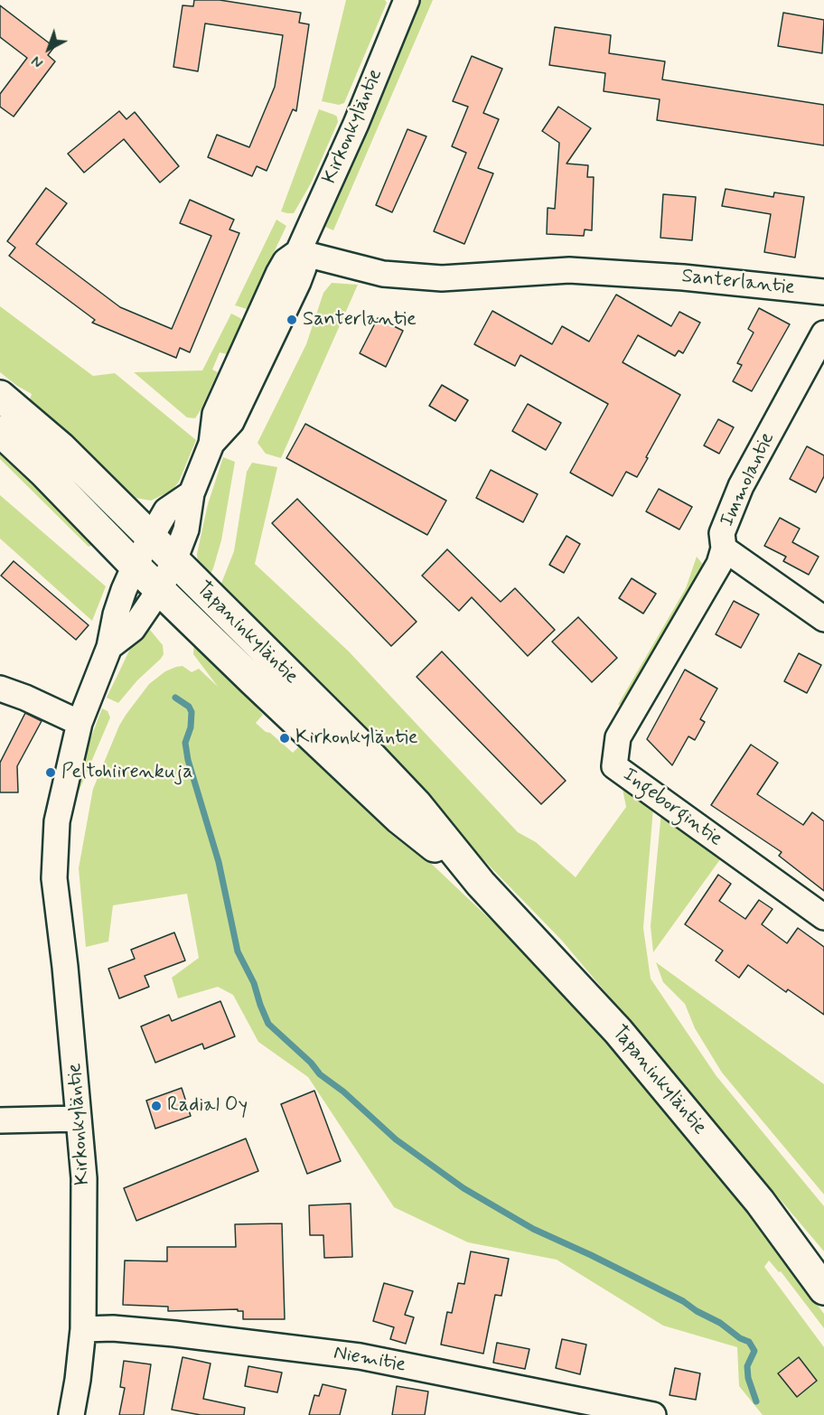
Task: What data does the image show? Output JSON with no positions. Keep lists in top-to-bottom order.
{
  "streets": {
    "main road": ["Tapaninkyläntie"],
    "street": [
      "Kirkonkyläntie",
      "Santerlantie",
      "Immolantie",
      "Ingeborgintie",
      "Niemitie"
    ]
  },
  "crossings": [
    ["Kirkonkyläntie", "Santerlantie"],
    ["Kirkonkyläntie", "Tapaninkyläntie"],
    ["Kirkonkyläntie", "Niemitie"],
    ["Immolantie", "Ingeborgintie"]
  ],
  "places": [
    "Santerlantie",
    "Kirkonkyläntie",
    "Peltohiirenkuja",
    "Radial Oy"
  ],
  "north": "bottom left"
}
